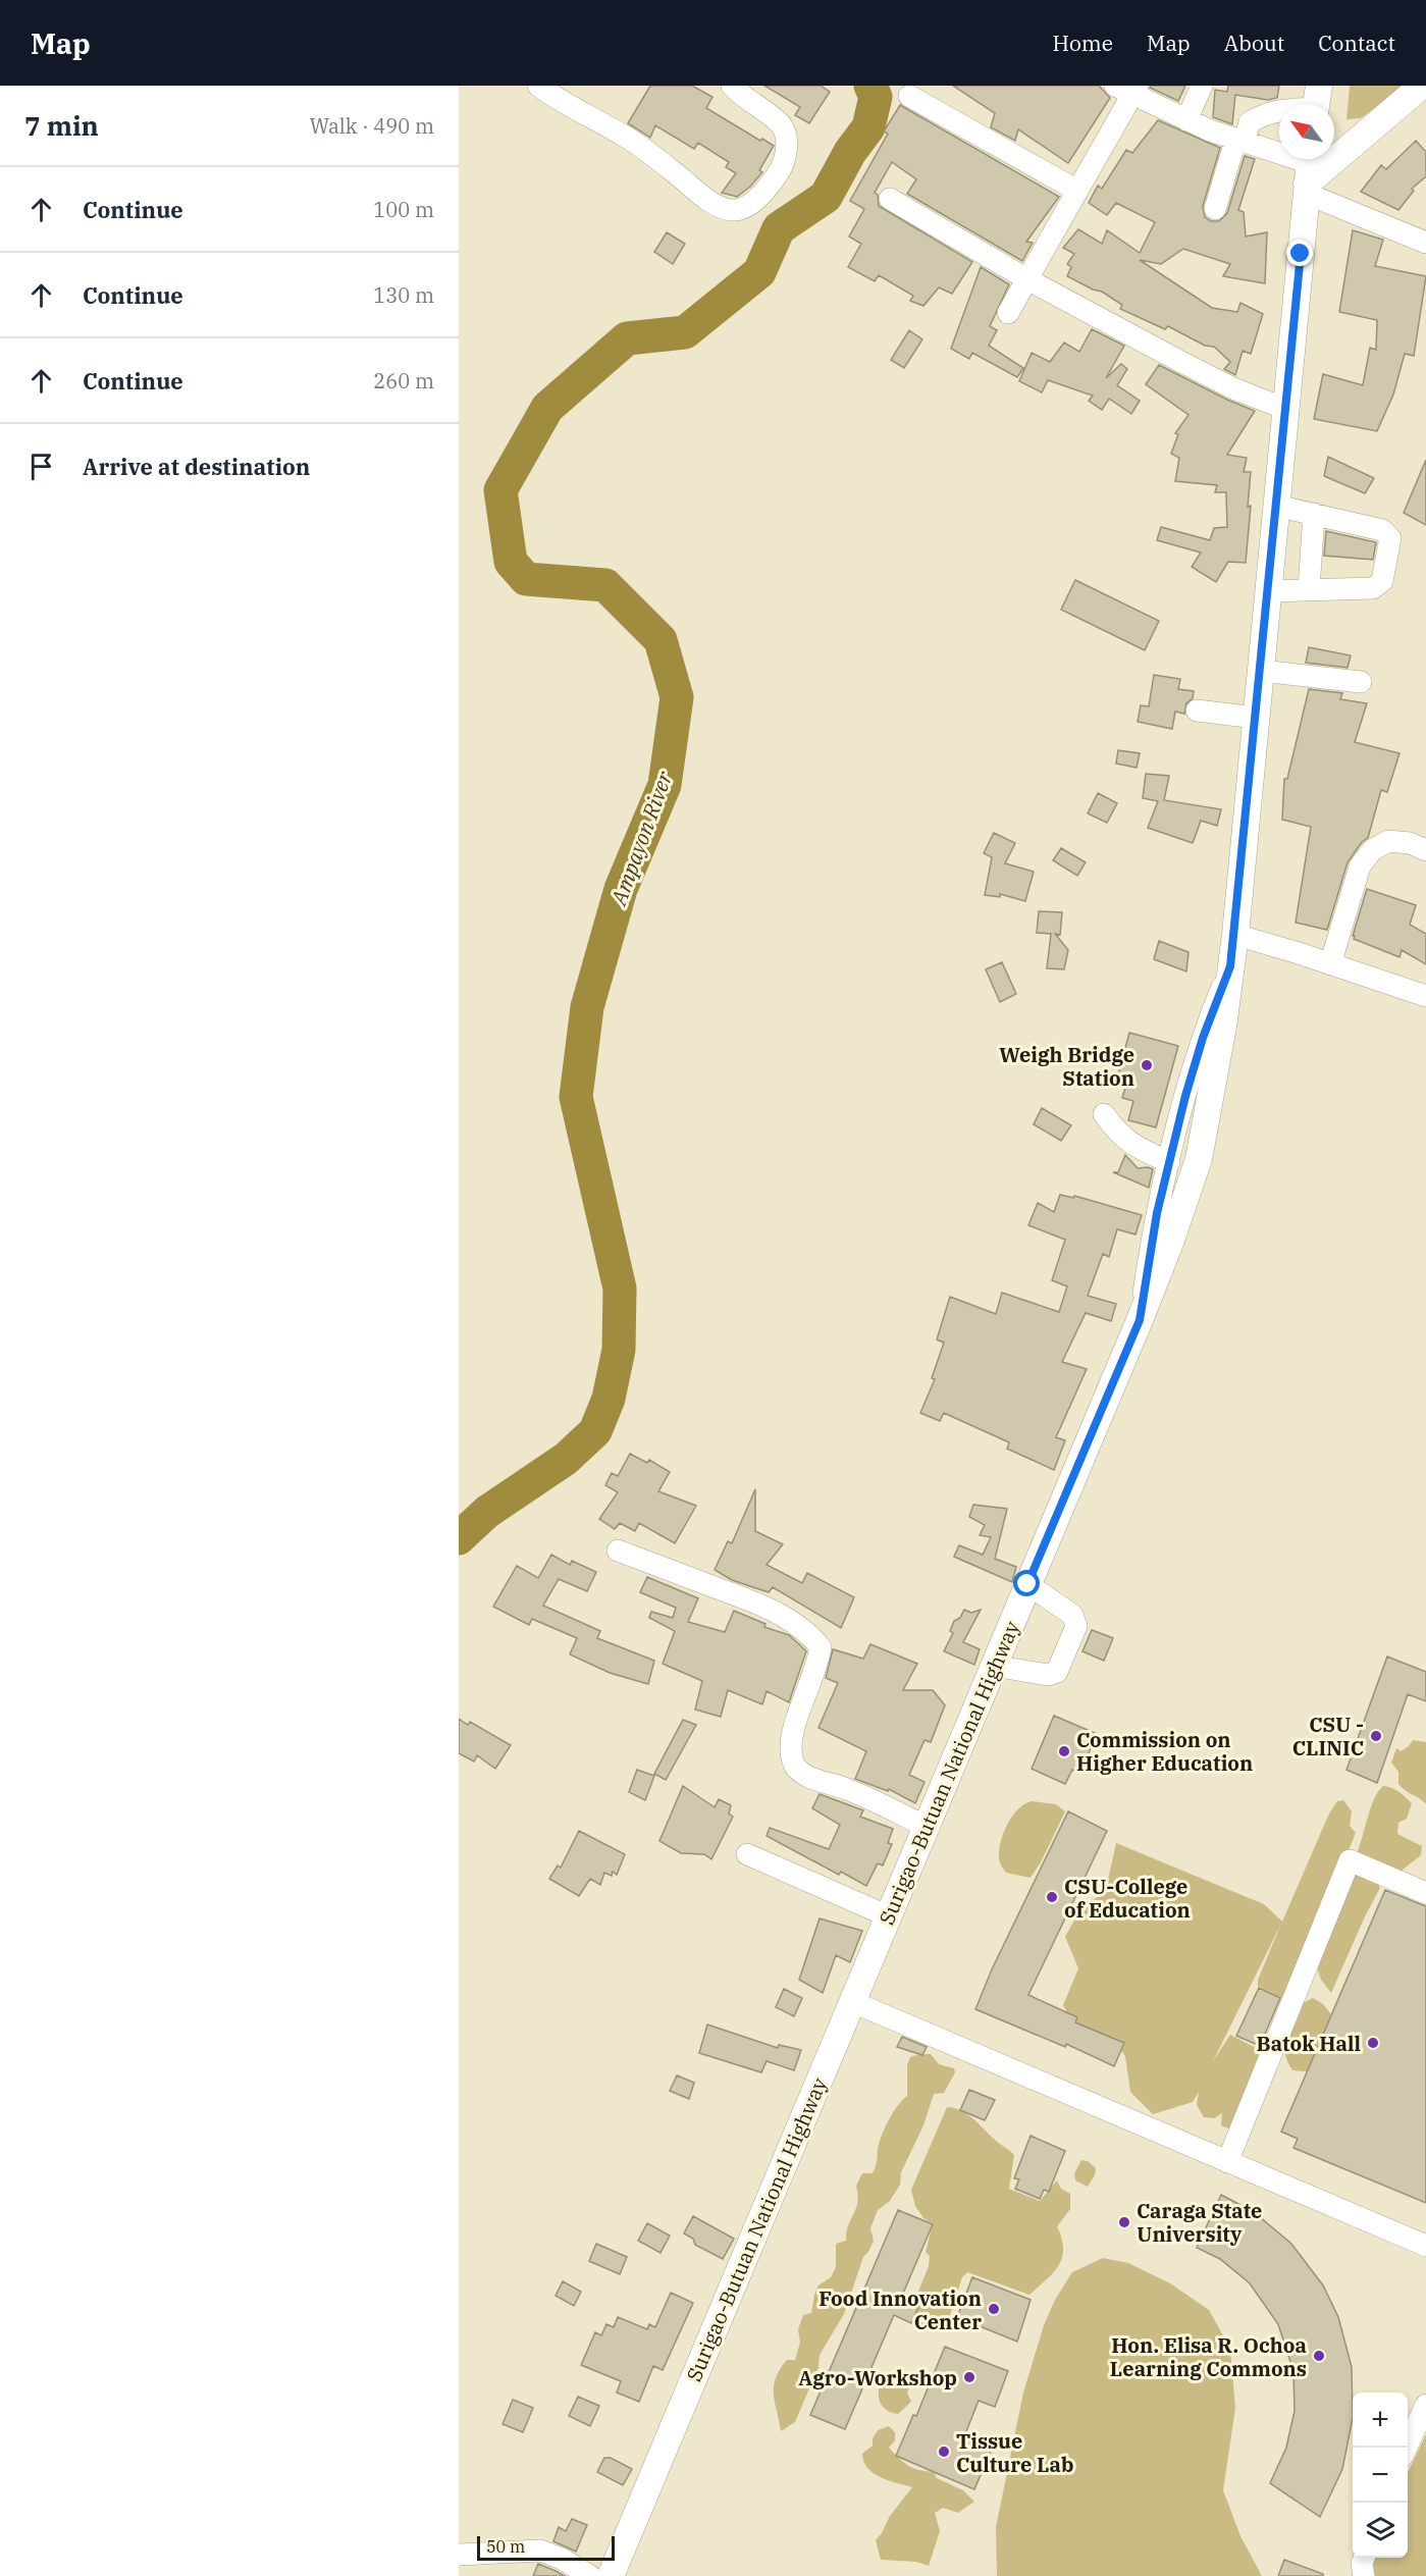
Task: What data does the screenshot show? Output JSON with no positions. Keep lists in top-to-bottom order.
{
  "streets": {
    "main road": ["Surigao-Butuan National Highway"]
  },
  "water": ["Ampayon River"],
  "places": [
    "Weigh Bridge Station",
    "CSU - CLINIC",
    "Commission on Higher Education",
    "CSU-College of Education",
    "Batok Hall",
    "Caraga State University",
    "Food Innovation Center",
    "Hon. Elisa R. Ochoa Learning Commons",
    "Agro-Workshop",
    "Tissue Culture Lab"
  ],
  "scale_bar": "50 m",
  "north": "top left",
  "page": {
    "header": "Map",
    "nav": [
      "Home",
      "Map",
      "About",
      "Contact"
    ],
    "heading": ["7 min", "Walk · 490 m"],
    "list": [
      ["Continue", "100 m"],
      ["Continue", "130 m"],
      ["Continue", "260 m"],
      "Arrive at destination"
    ],
    "map_buttons": ["+", "−"],
    "scale": "50 m"
  }
}
